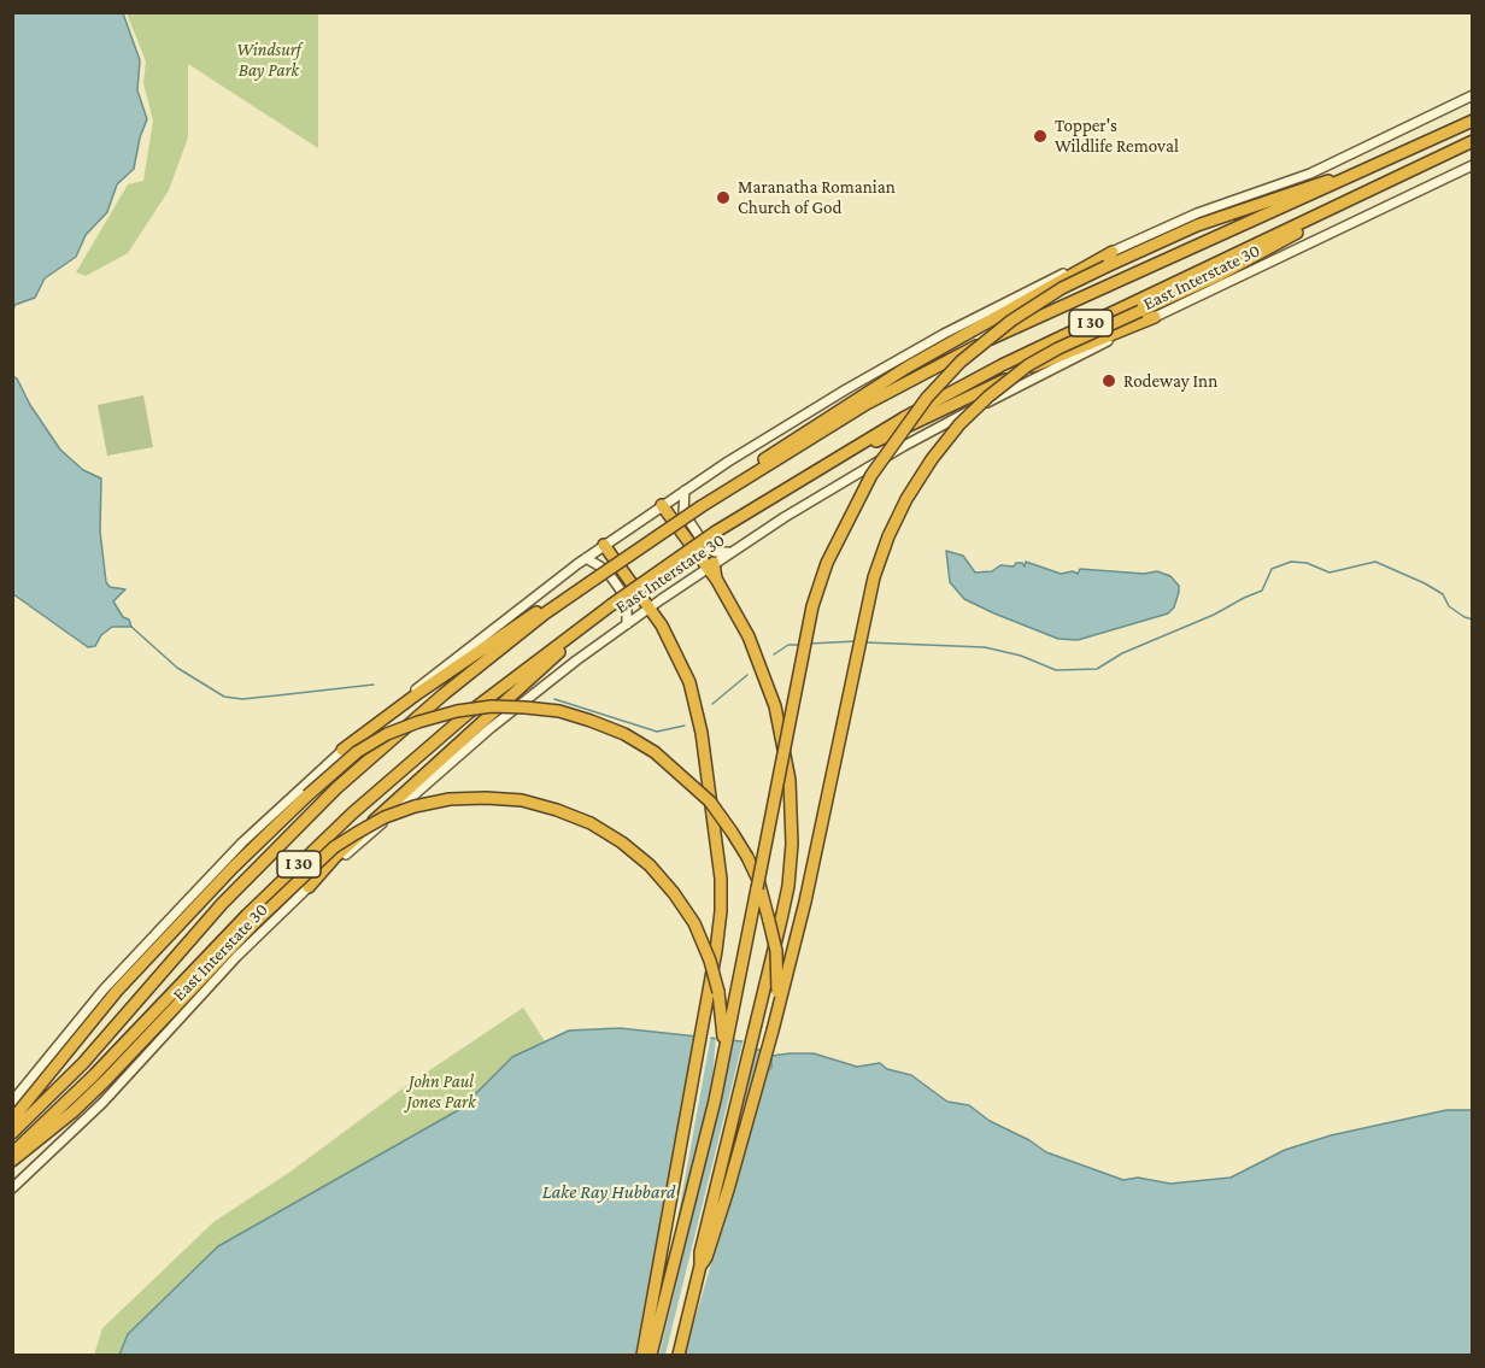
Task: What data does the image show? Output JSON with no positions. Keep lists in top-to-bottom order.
{
  "streets": {
    "highway": ["I 30"],
    "main road": ["East Interstate 30"]
  },
  "water": ["Lake Ray Hubbard"],
  "parks": ["Windsurf Bay Park", "John Paul Jones Park"],
  "places": ["Topper's Wildlife Removal", "Maranatha Romanian Church of God", "Rodeway Inn"]
}
